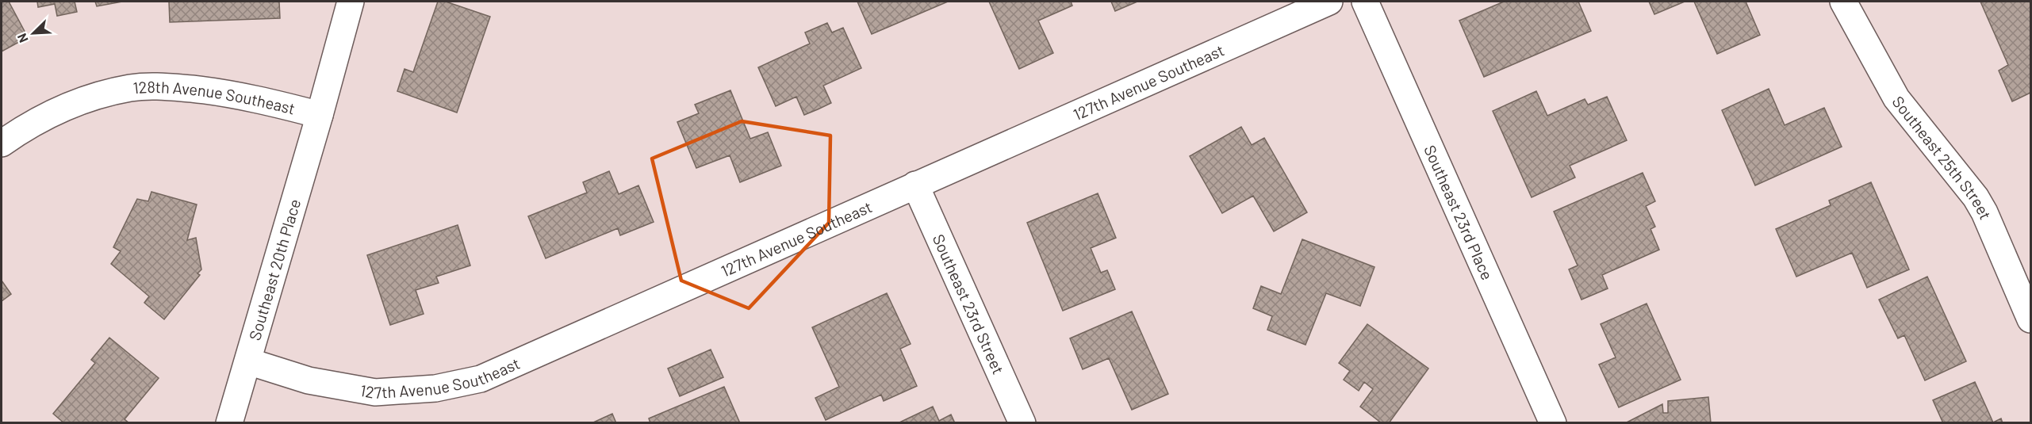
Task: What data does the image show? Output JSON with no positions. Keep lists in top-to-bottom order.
{
  "streets": {
    "street": [
      "127th Avenue Southeast",
      "128th Avenue Southeast",
      "Southeast 25th Street",
      "Southeast 23rd Place",
      "Southeast 20th Place",
      "Southeast 23rd Street"
    ]
  },
  "crossings": [
    ["127th Avenue Southeast", "Southeast 20th Place"],
    ["127th Avenue Southeast", "Southeast 23rd Street"],
    ["128th Avenue Southeast", "Southeast 20th Place"]
  ],
  "north": "bottom left"
}
